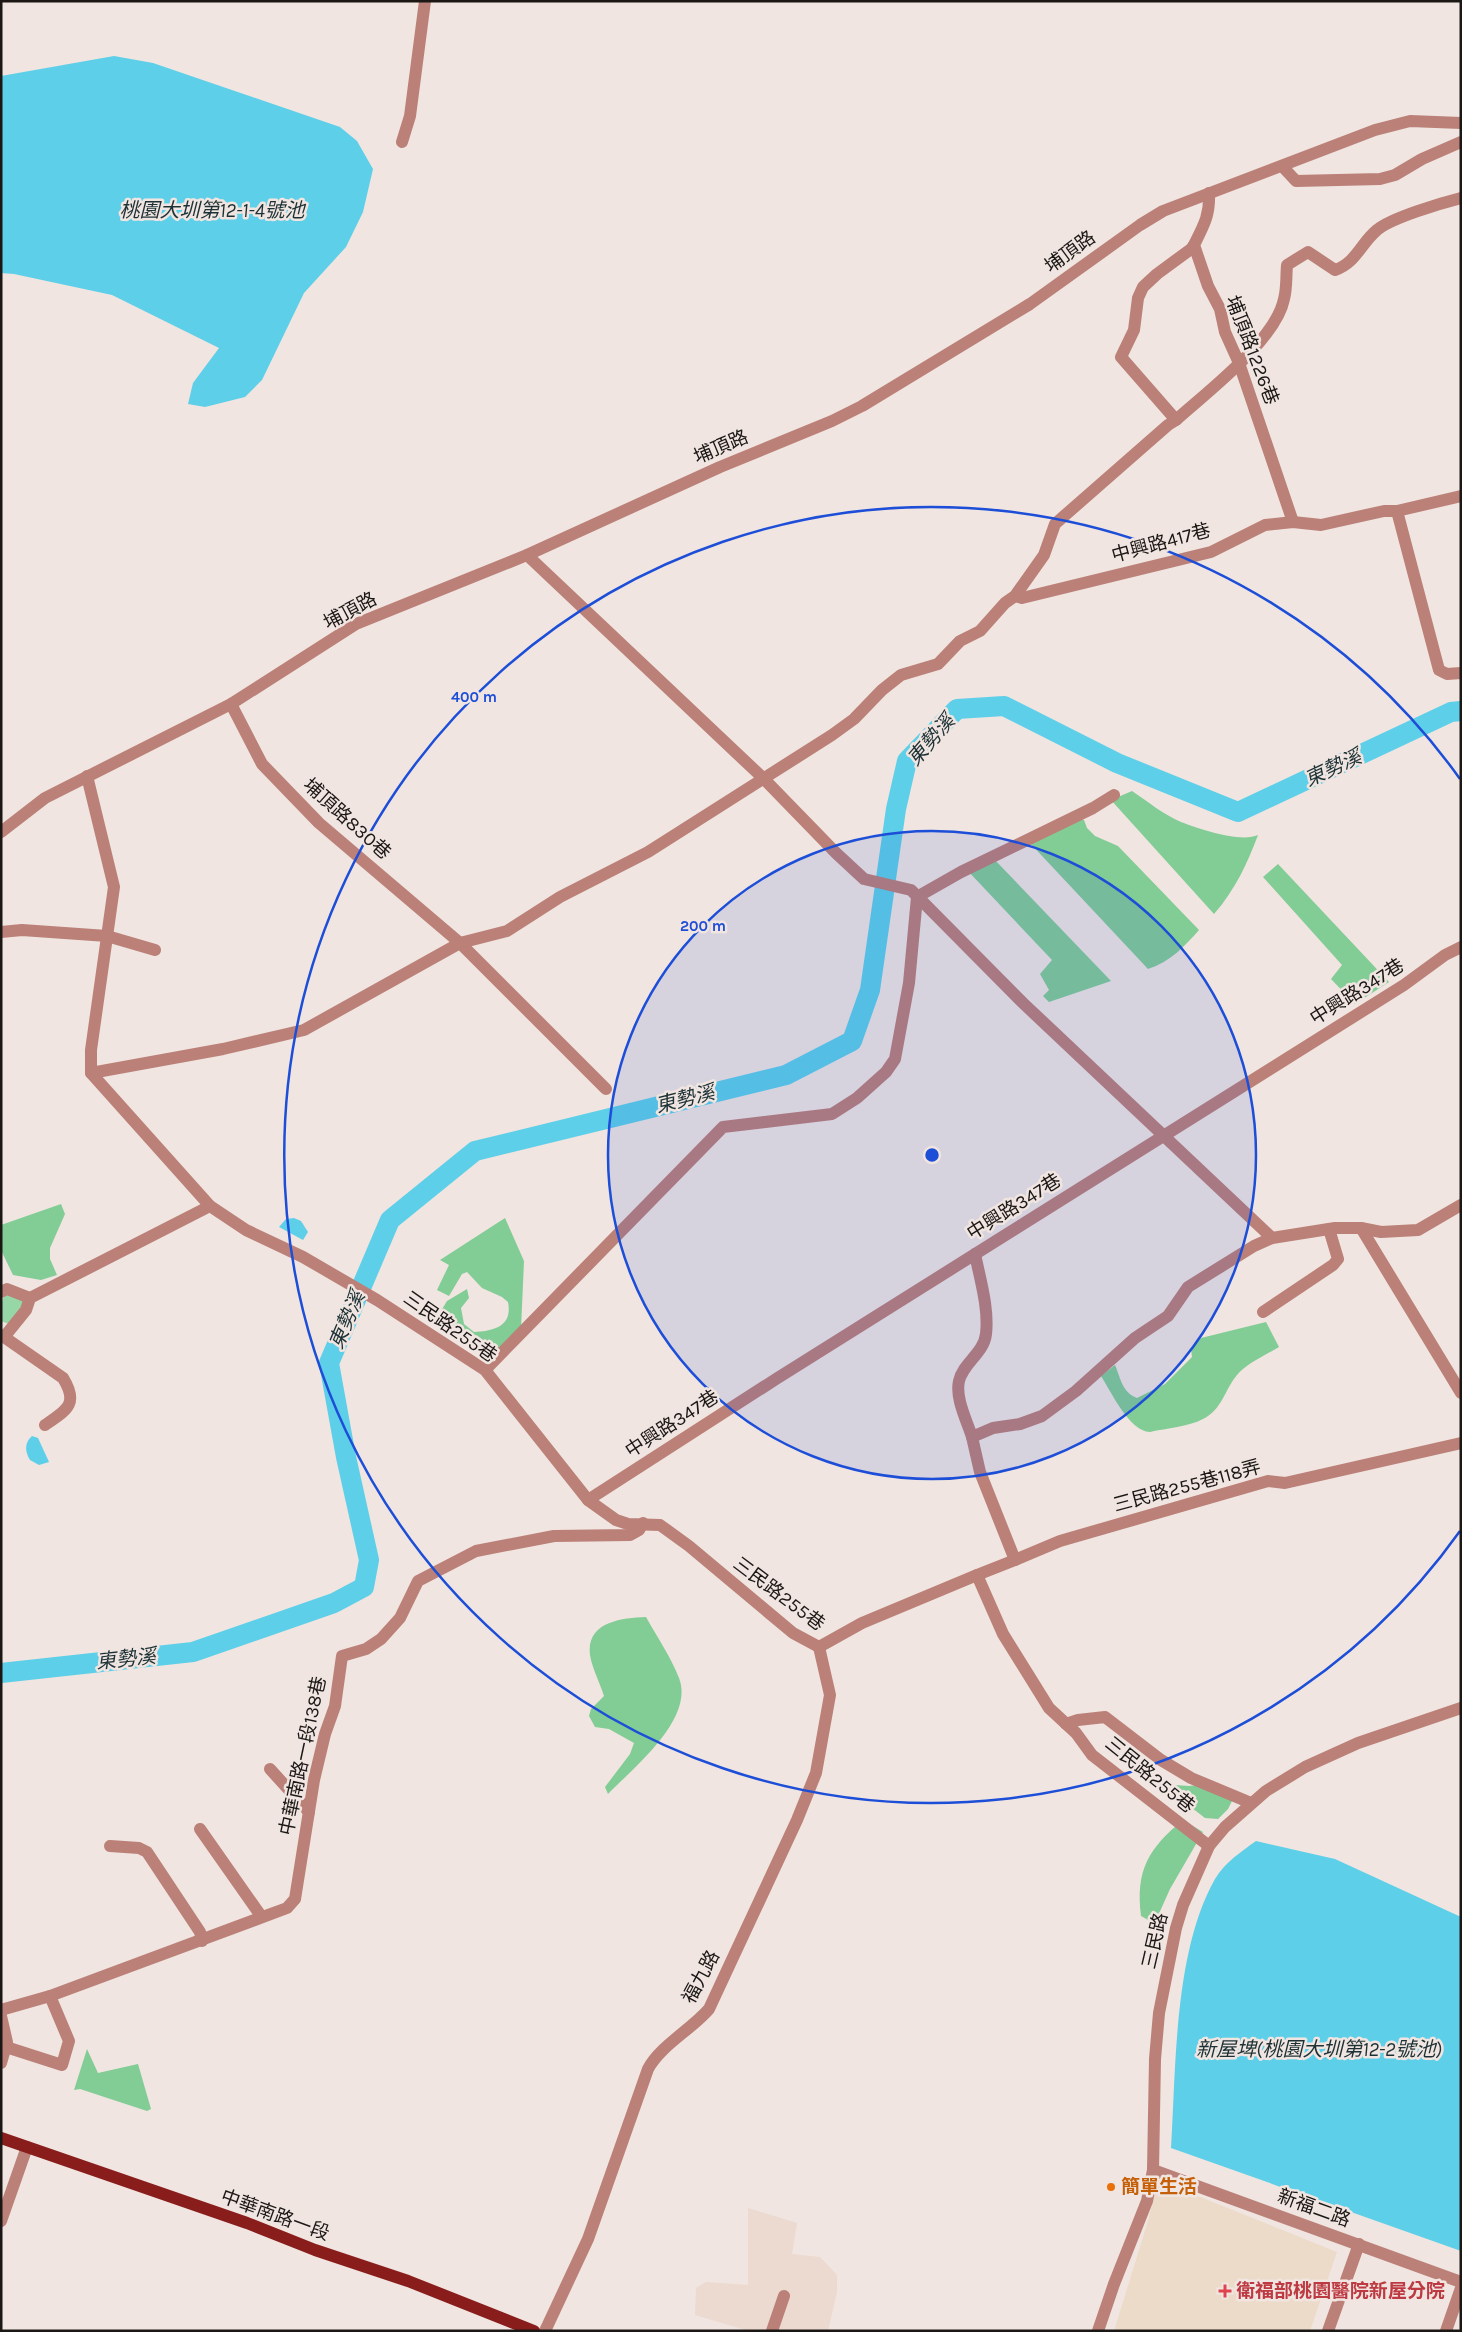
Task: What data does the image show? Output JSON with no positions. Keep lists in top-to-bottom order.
{
  "streets": {
    "main road": ["中華南路一段"],
    "street": [
      "埔頂路",
      "埔頂路1226巷",
      "中興路417巷",
      "埔頂路830巷",
      "中興路347巷",
      "三民路255巷",
      "三民路255巷118弄",
      "中華南路一段138巷",
      "三民路",
      "福九路",
      "新福二路"
    ]
  },
  "crossings": [
    ["埔頂路", "埔頂路830巷"],
    ["埔頂路1226巷", "中興路417巷"],
    ["中興路347巷", "三民路255巷"],
    ["三民路255巷", "三民路255巷118弄"],
    ["三民路255巷", "中華南路一段138巷"],
    ["三民路255巷", "三民路"],
    ["三民路255巷", "福九路"],
    ["三民路", "新福二路"]
  ],
  "water": ["桃園大圳第12-1-4號池", "東勢溪", "新屋埤(桃園大圳第12-2號池)"],
  "places": {
    "other": ["簡單生活"],
    "health": ["衛福部桃園醫院新屋分院"]
  },
  "rings": ["400 m", "200 m"]
}
